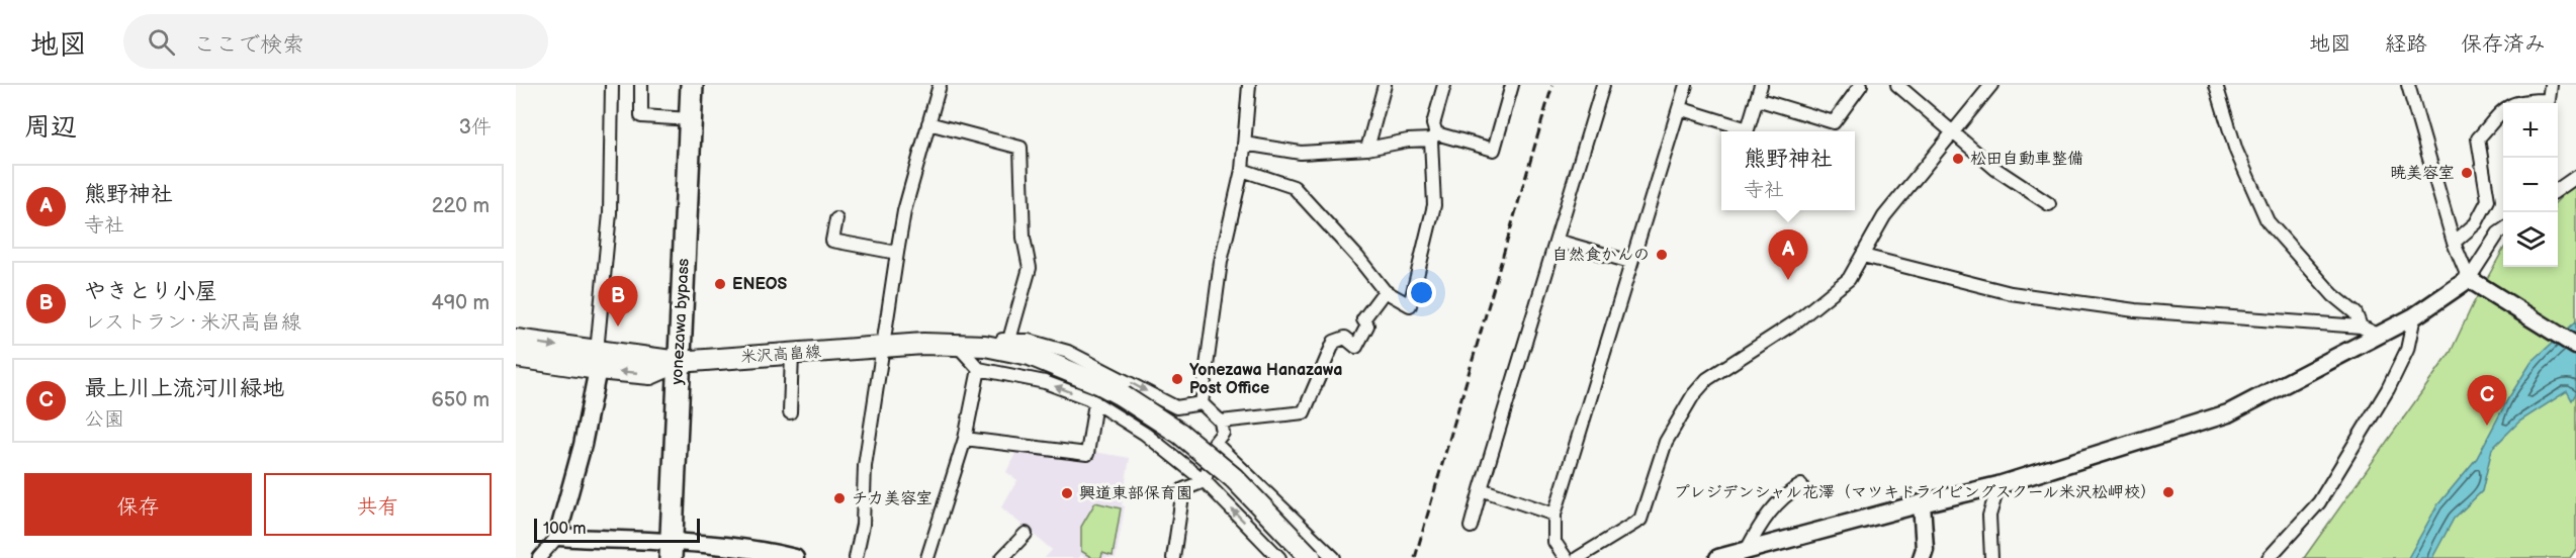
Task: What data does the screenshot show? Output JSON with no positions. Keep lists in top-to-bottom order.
{
  "streets": {
    "highway": ["yonezawa bypass"],
    "main road": ["米沢高畠線"]
  },
  "crossings": [
    ["yonezawa bypass", "米沢高畠線"]
  ],
  "places": [
    "松田自動車整備",
    "暁美容室",
    "自然食かんの",
    "ENEOS",
    "Yonezawa Hanazawa Post Office",
    "プレジデンシャル花澤（マツキドライビングスクール米沢松岬校）",
    "興道東部保育園",
    "チカ美容室"
  ],
  "scale_bar": "100 m",
  "page": {
    "header": "地図",
    "search": "ここで検索",
    "nav": ["地図", "経路", "保存済み"],
    "heading": ["周辺", "3件"],
    "map_buttons": ["+", "−"],
    "popup": ["熊野神社", "寺社"],
    "list": [
      {
        "mark": "A",
        "name": "熊野神社",
        "note": "寺社",
        "value": "220 m"
      },
      {
        "mark": "B",
        "name": "やきとり小屋",
        "note": "レストラン · 米沢高畠線",
        "value": "490 m"
      },
      {
        "mark": "C",
        "name": "最上川上流河川緑地",
        "note": "公園",
        "value": "650 m"
      }
    ],
    "pins": ["A", "B", "C"],
    "buttons": ["保存", "共有"],
    "scale": "100 m"
  }
}
